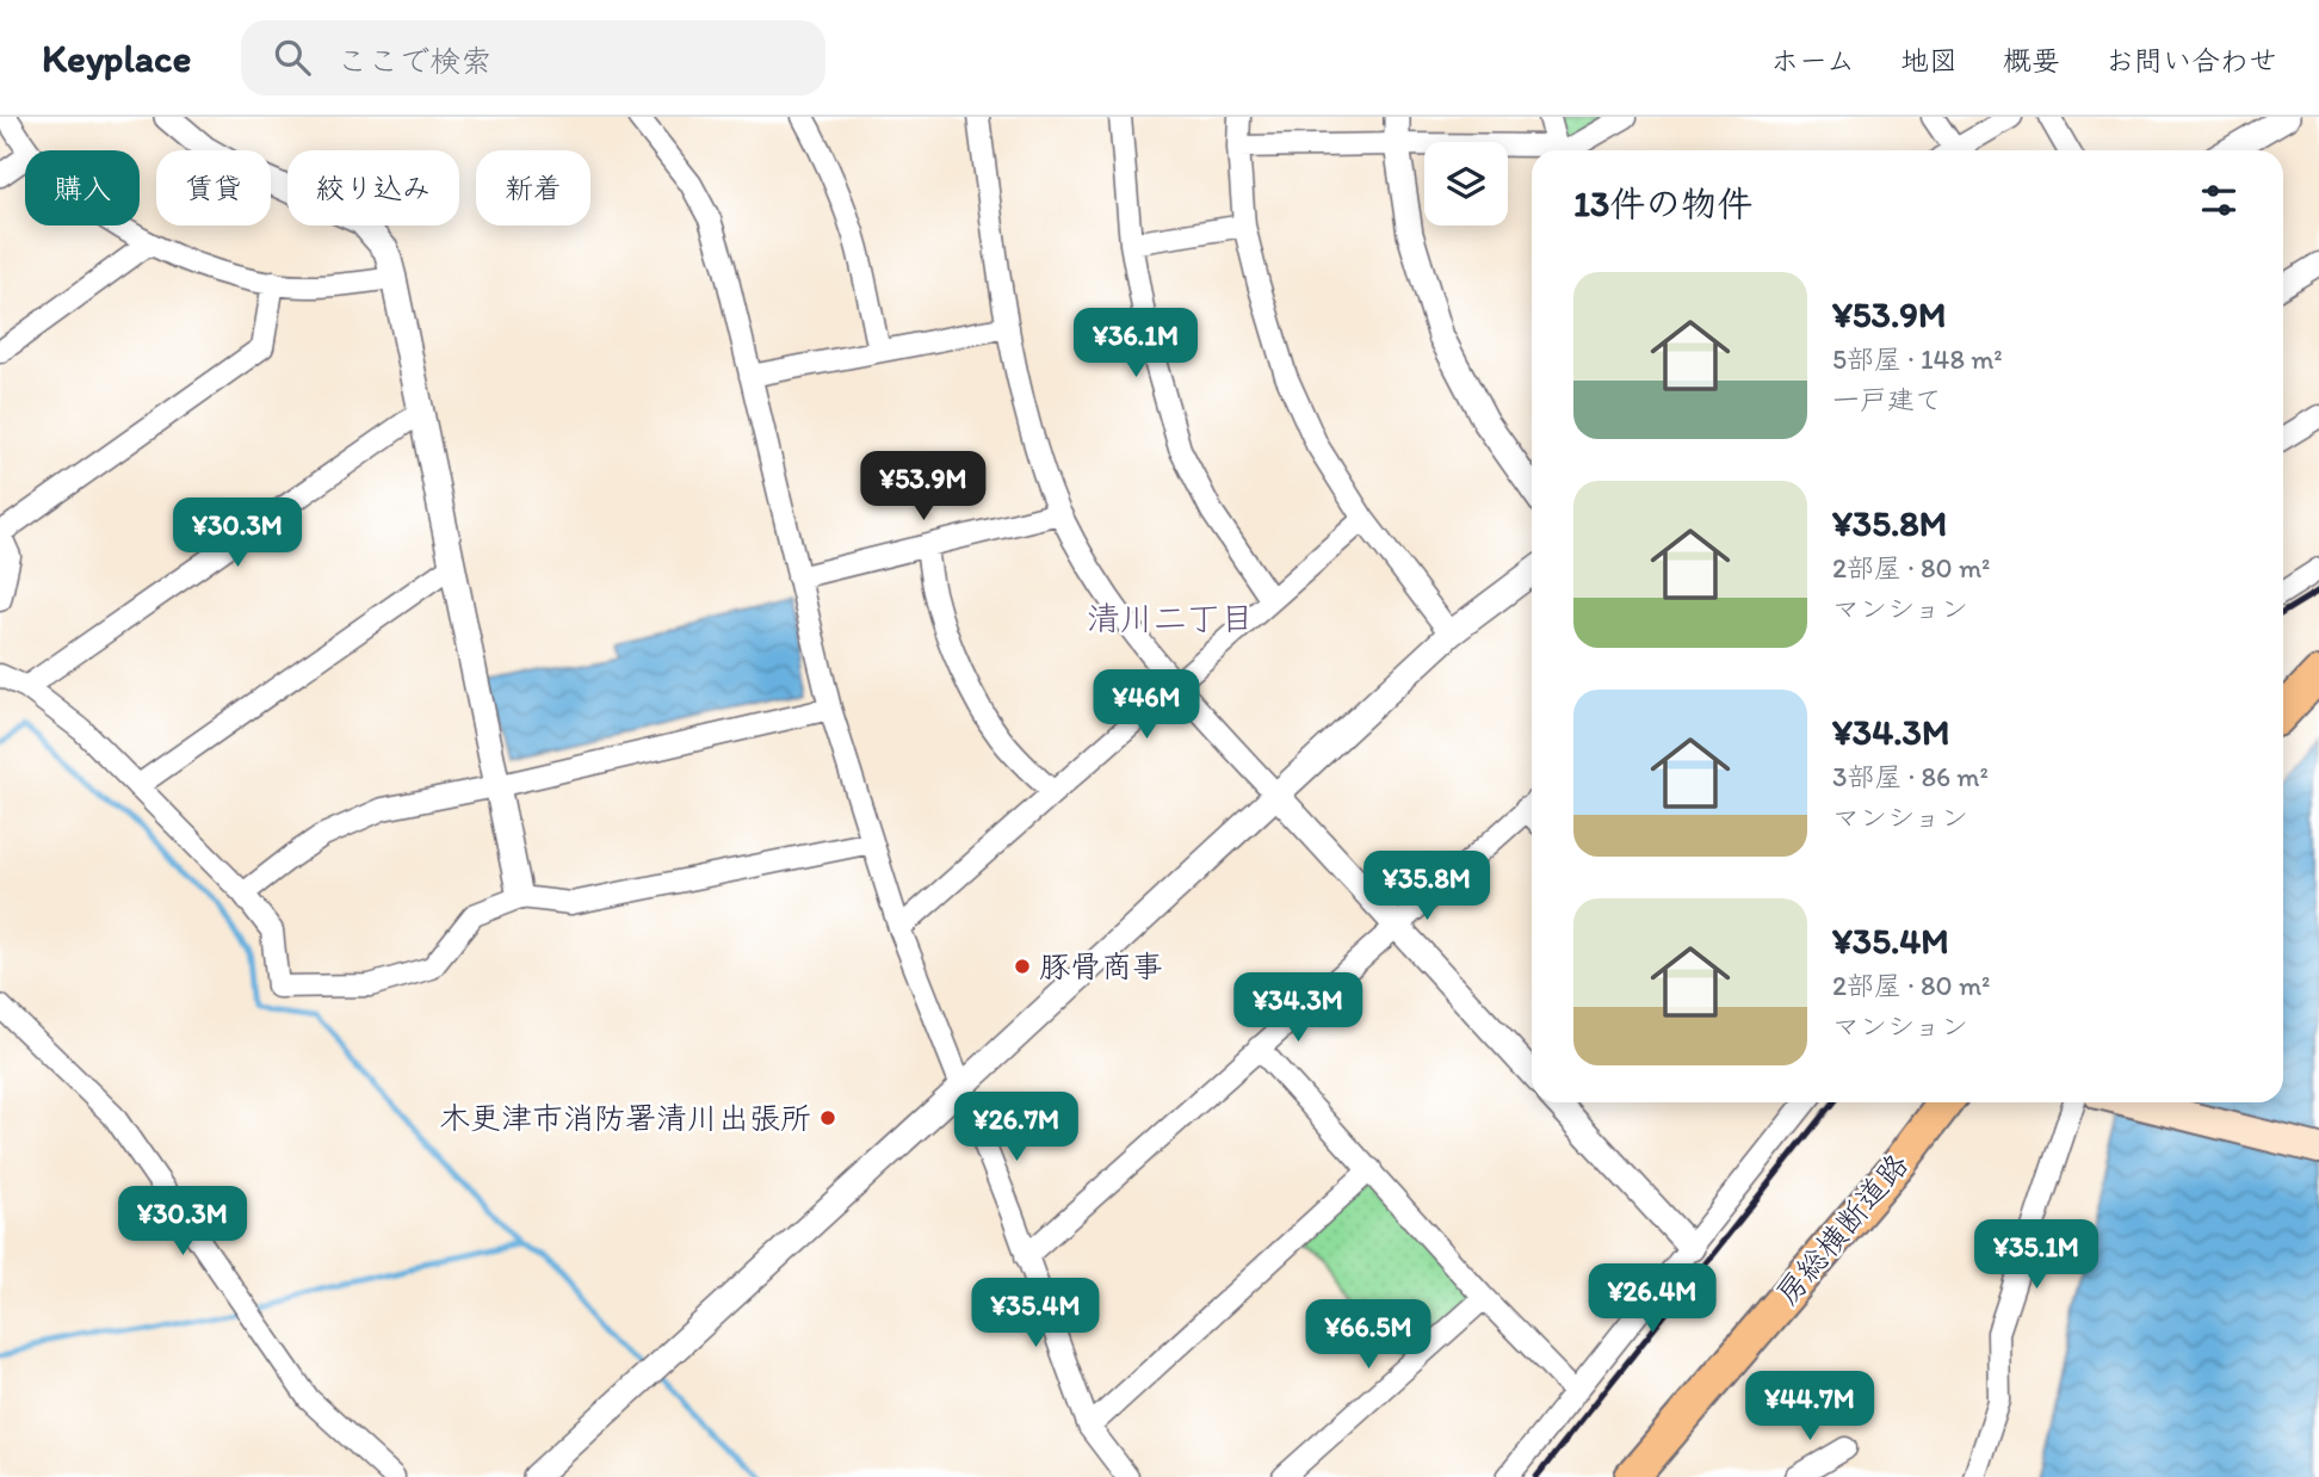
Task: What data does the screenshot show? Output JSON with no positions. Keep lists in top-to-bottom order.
{
  "streets": {
    "highway": ["房総横断道路"]
  },
  "districts": ["清川二丁目"],
  "places": ["豚骨商事", "木更津市消防署清川出張所"],
  "page": {
    "header": "Keyplace",
    "search": "ここで検索",
    "nav": [
      "ホーム",
      "地図",
      "概要",
      "お問い合わせ"
    ],
    "chip": [
      "購入",
      "賃貸",
      "絞り込み",
      "新着"
    ],
    "heading": "13件の物件",
    "list": [
      {
        "name": "¥53.9M",
        "note": "5部屋 · 148 m² · 一戸建て"
      },
      {
        "name": "¥35.8M",
        "note": "2部屋 · 80 m² · マンション"
      },
      {
        "name": "¥34.3M",
        "note": "3部屋 · 86 m² · マンション"
      },
      {
        "name": "¥35.4M",
        "note": "2部屋 · 80 m² · マンション"
      }
    ],
    "price": [
      "¥36.1M",
      "¥53.9M",
      "¥30.3M",
      "¥46M",
      "¥35.8M",
      "¥34.3M",
      "¥26.7M",
      "¥30.3M",
      "¥35.1M",
      "¥26.4M",
      "¥35.4M",
      "¥66.5M",
      "¥44.7M"
    ]
  }
}
